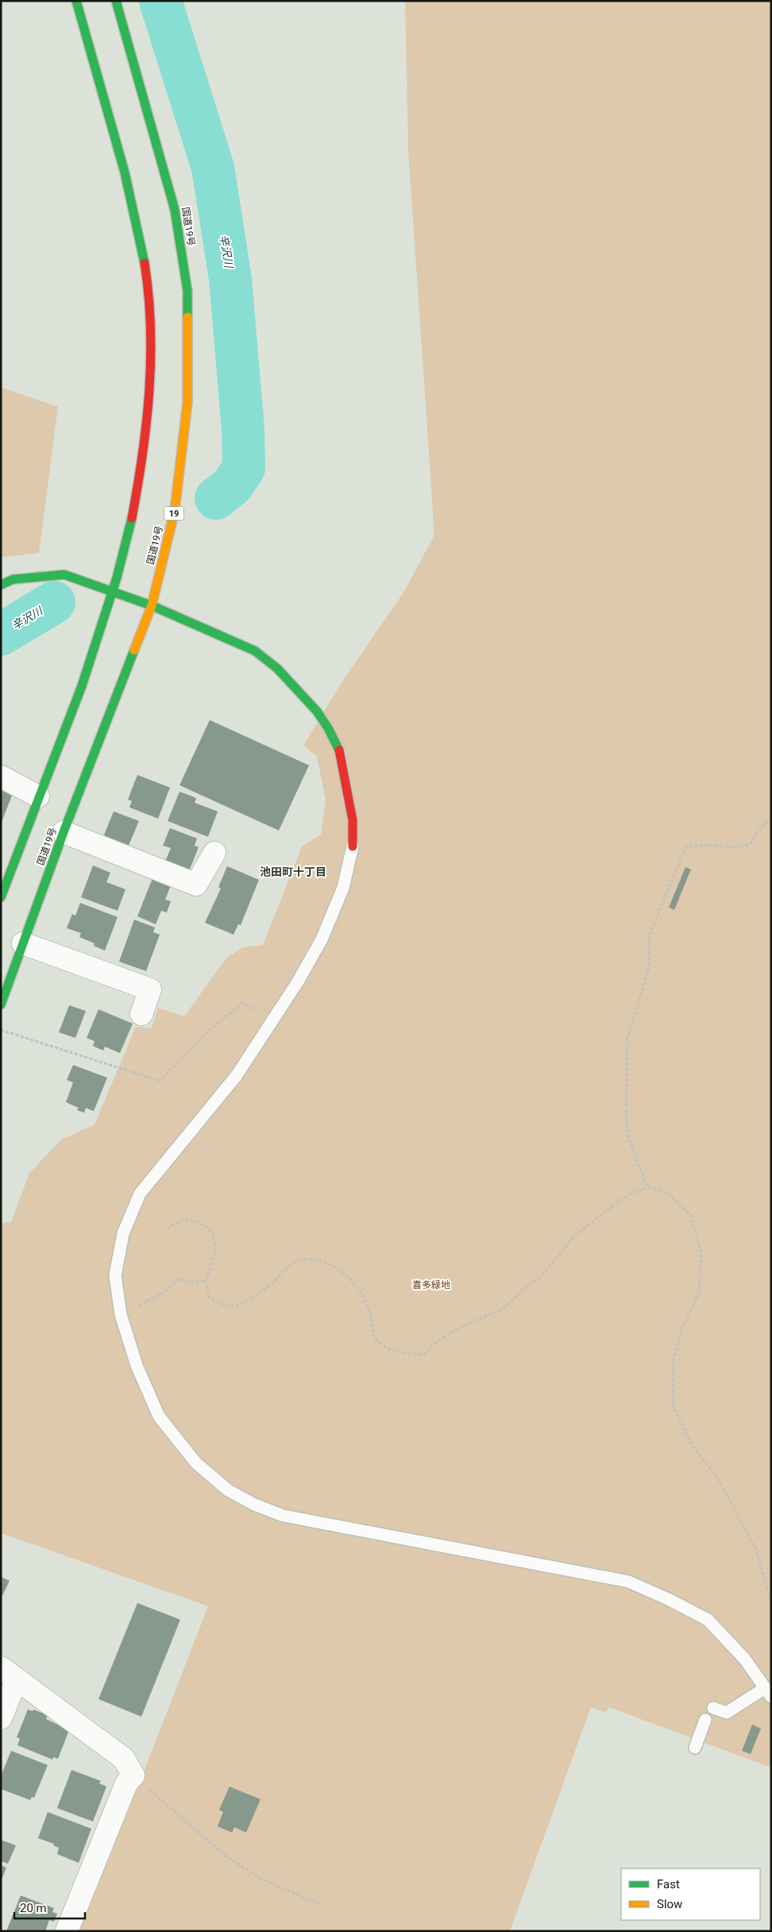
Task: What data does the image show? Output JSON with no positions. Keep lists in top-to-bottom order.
{
  "streets": {
    "main road": ["国道19号", "19"]
  },
  "districts": ["池田町十丁目"],
  "water": ["辛沢川"],
  "parks": ["喜多緑地"],
  "legend": ["Fast", "Slow"],
  "scale_bar": "20 m"
}
